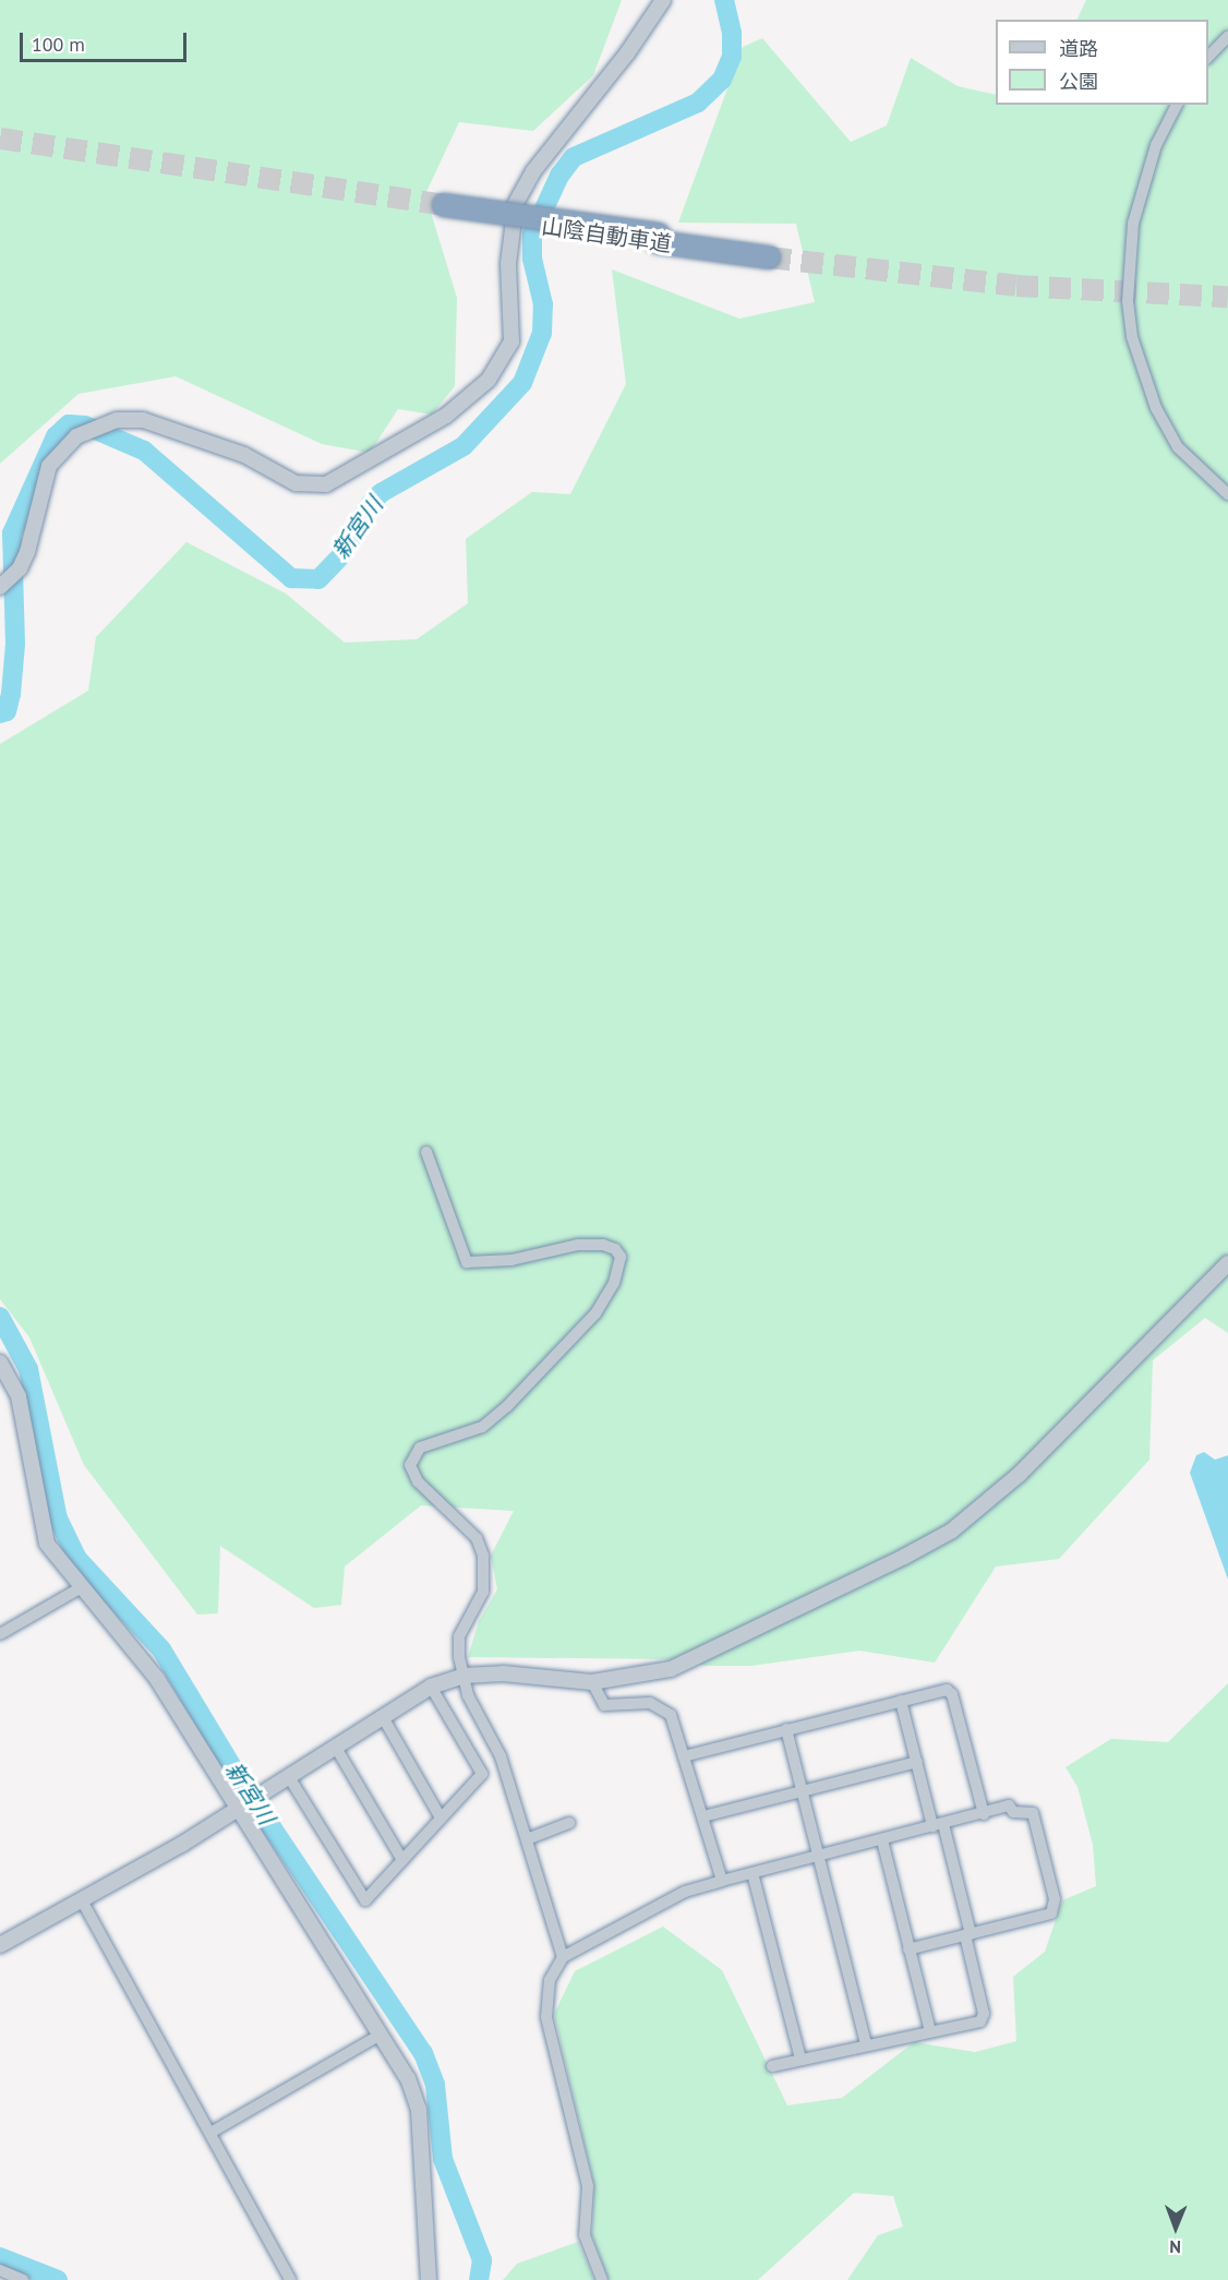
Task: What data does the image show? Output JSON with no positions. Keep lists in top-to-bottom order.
{
  "streets": {
    "highway": ["山陰自動車道"]
  },
  "water": ["新宮川"],
  "legend": ["道路", "公園"],
  "scale_bar": "100 m",
  "north": "bottom"
}
